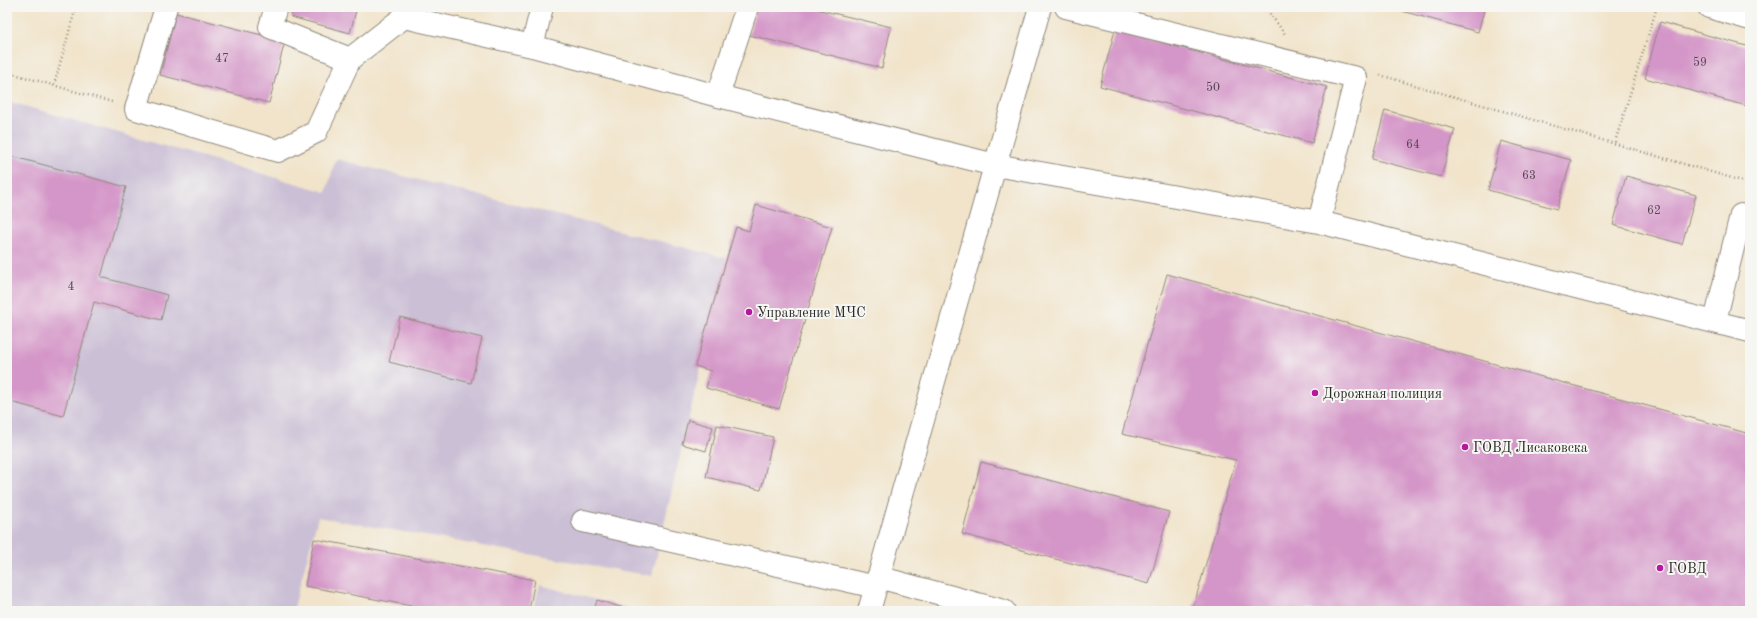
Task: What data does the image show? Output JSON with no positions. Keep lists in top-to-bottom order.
{
  "places": [
    "Управление МЧС",
    "Дорожная полиция",
    "ГОВД Лисаковска",
    "ГОВД"
  ],
  "house_numbers": [
    "47",
    "59",
    "50",
    "64",
    "63",
    "62",
    "4"
  ]
}
